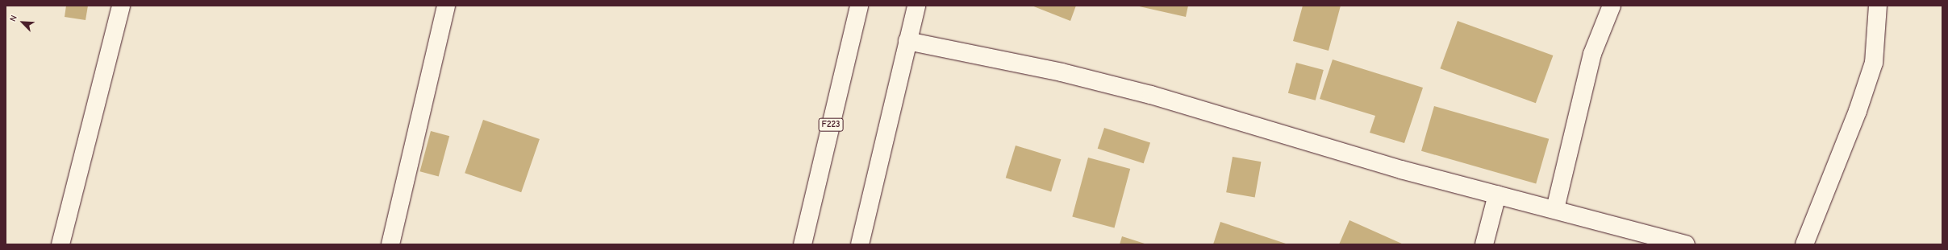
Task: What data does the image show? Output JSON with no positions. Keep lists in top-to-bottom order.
{
  "streets": {
    "street": ["F223"]
  },
  "north": "top left"
}
